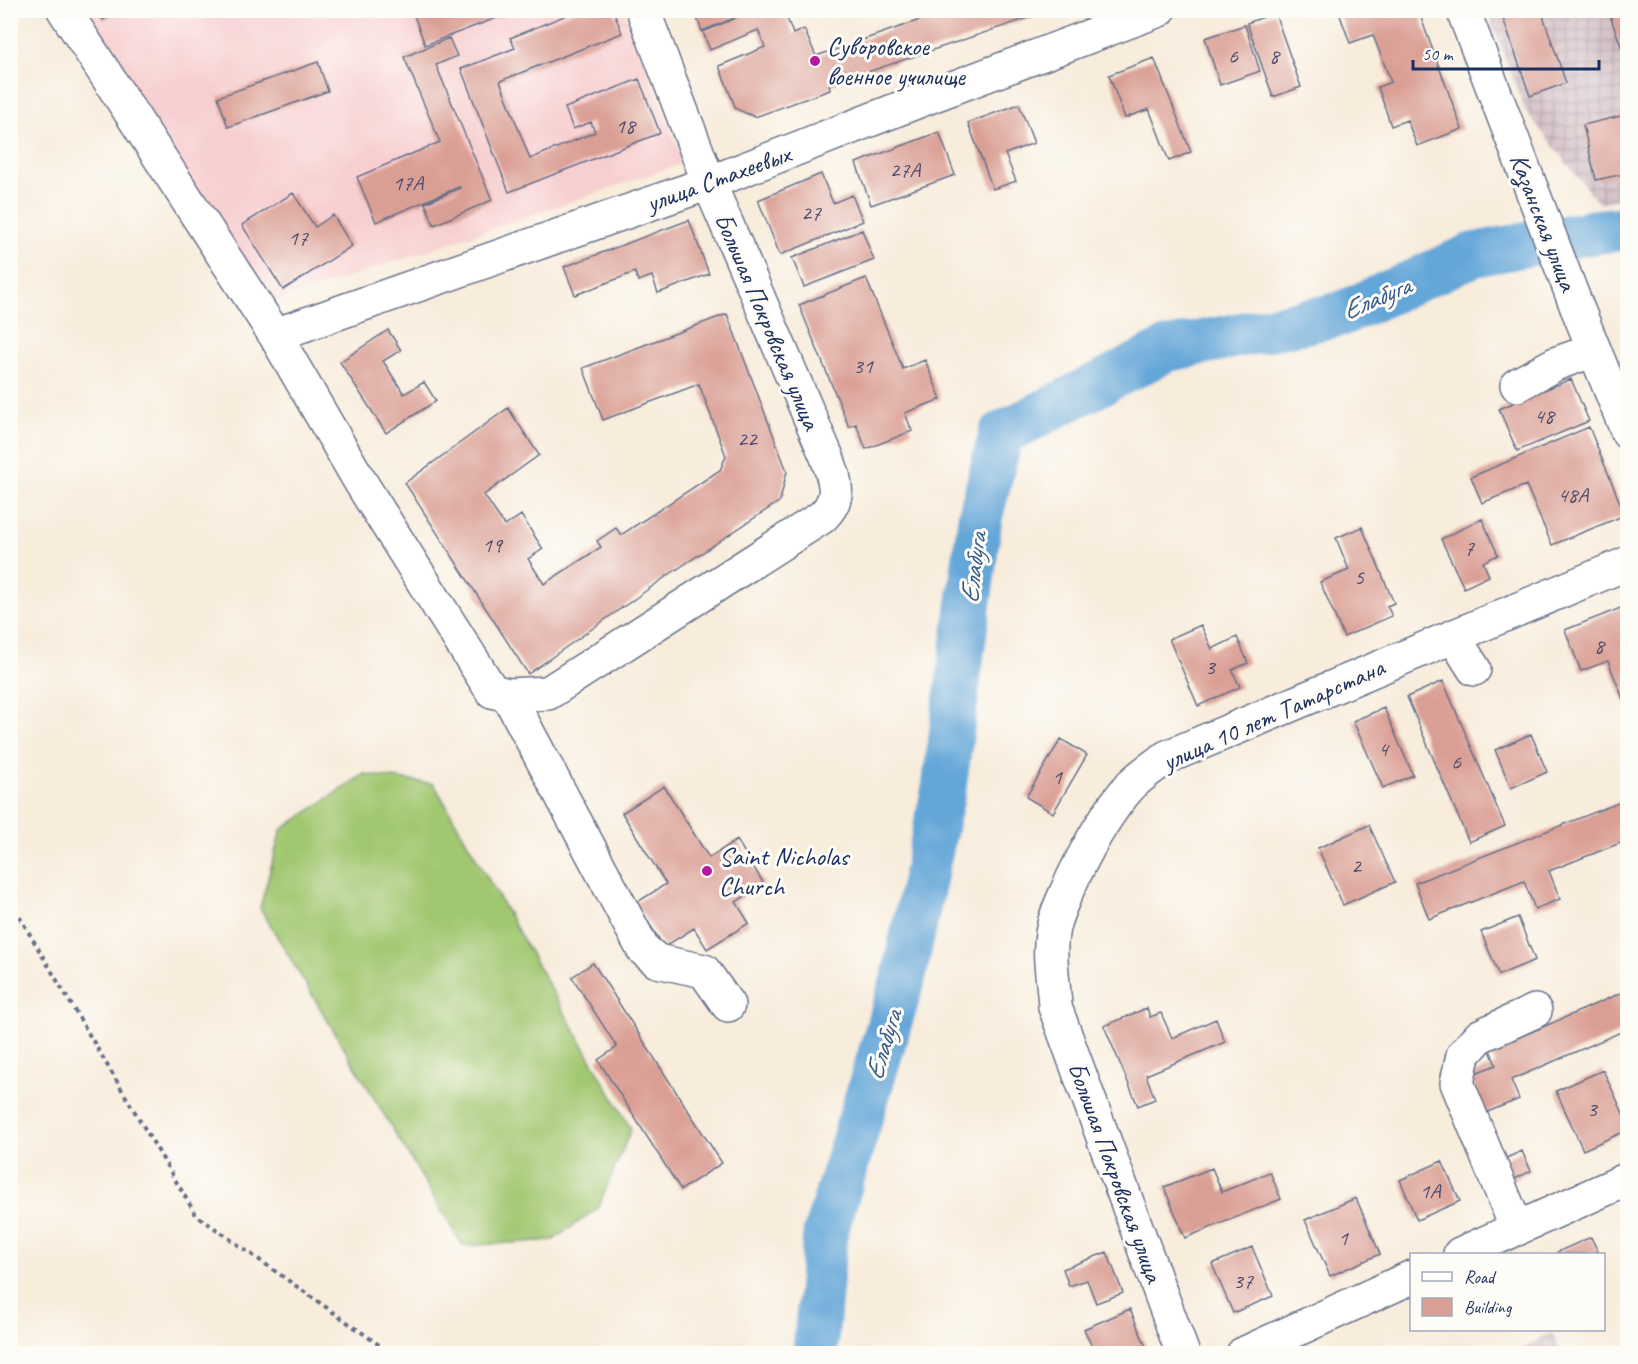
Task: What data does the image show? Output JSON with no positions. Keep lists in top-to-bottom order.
{
  "streets": {
    "street": [
      "улица Стахеевых",
      "Казанская улица",
      "Большая Покровская улица",
      "улица 10 лет Татарстана"
    ]
  },
  "crossings": [
    ["улица Стахеевых", "Большая Покровская улица"],
    ["Большая Покровская улица", "улица 10 лет Татарстана"]
  ],
  "water": ["Елабуга"],
  "places": ["Суворовское военное училище", "Saint Nicholas Church"],
  "house_numbers": [
    "6",
    "8",
    "18",
    "27А",
    "17А",
    "27",
    "17",
    "31",
    "48",
    "22",
    "48А",
    "19",
    "7",
    "5",
    "8",
    "3",
    "4",
    "6",
    "1",
    "2",
    "3",
    "1А",
    "1",
    "37"
  ],
  "legend": ["Road", "Building"],
  "scale_bar": "50 m"
}
